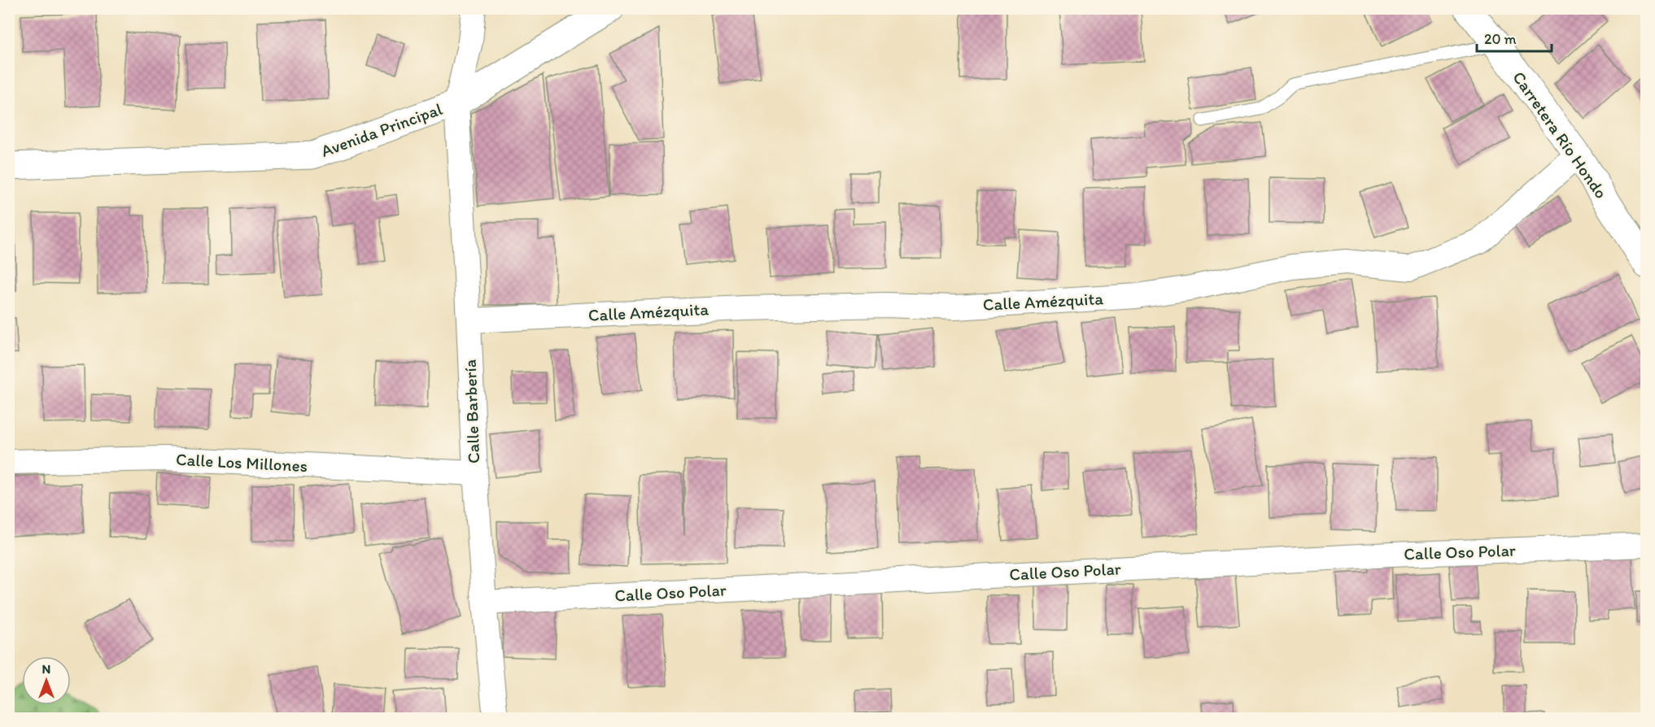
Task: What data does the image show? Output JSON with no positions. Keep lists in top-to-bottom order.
{
  "streets": {
    "street": [
      "Avenida Principal",
      "Carretera Río Hondo",
      "Calle Amézquita",
      "Calle Barbería",
      "Calle Los Millones",
      "Calle Oso Polar"
    ]
  },
  "crossings": [
    ["Avenida Principal", "Calle Barbería"],
    ["Carretera Río Hondo", "Calle Amézquita"],
    ["Calle Amézquita", "Calle Barbería"],
    ["Calle Barbería", "Calle Los Millones"],
    ["Calle Barbería", "Calle Oso Polar"]
  ],
  "scale_bar": "20 m",
  "north": "top"
}
